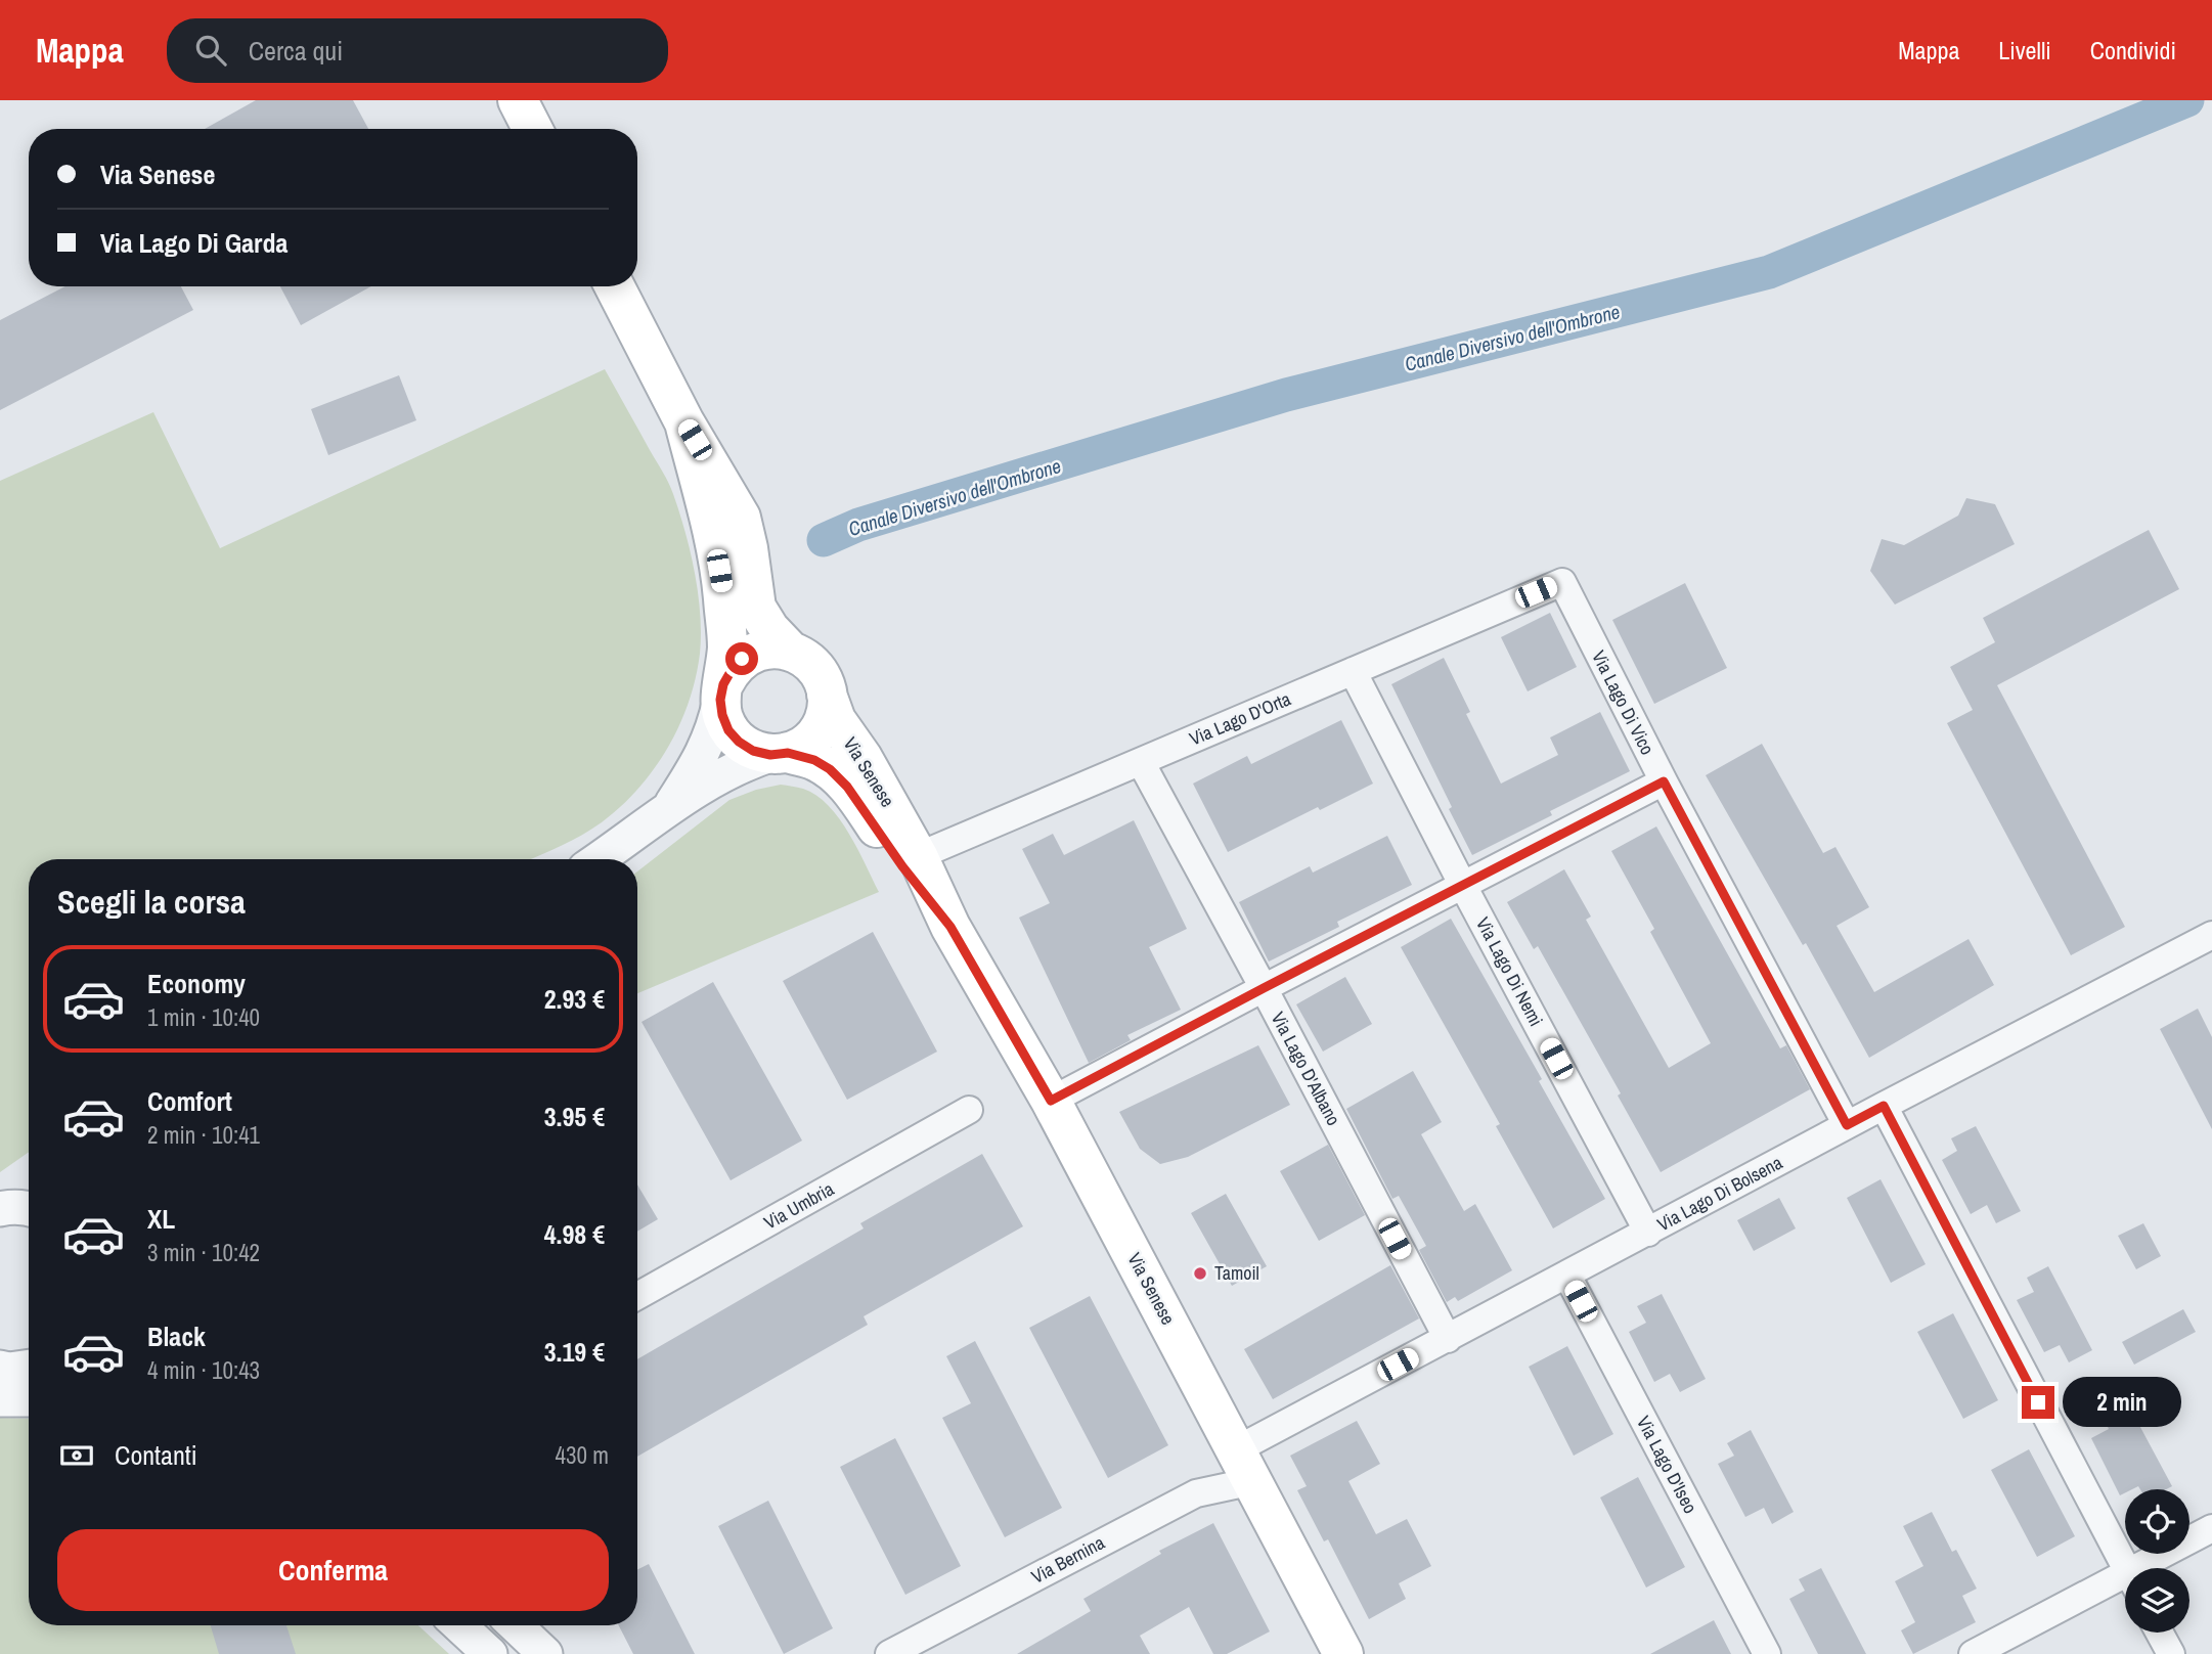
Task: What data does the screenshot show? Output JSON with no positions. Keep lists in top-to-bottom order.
{
  "streets": {
    "main road": ["Via Senese"],
    "street": [
      "Via Lago Di Vico",
      "Via Lago D'Orta",
      "Via Lago Di Nemi",
      "Via Lago D'Albano",
      "Via Lago Di Bolsena",
      "Via Umbria",
      "Via Lago D'Iseo",
      "Via Bernina"
    ]
  },
  "crossings": [
    ["Via Lago Di Vico", "Via Lago D'Orta"],
    ["Via Lago Di Vico", "Via Lago Di Bolsena"],
    ["Via Lago D'Orta", "Via Senese"],
    ["Via Lago D'Orta", "Via Lago Di Nemi"],
    ["Via Lago D'Orta", "Via Lago D'Albano"],
    ["Via Senese", "Via Lago Di Bolsena"],
    ["Via Senese", "Via Bernina"],
    ["Via Lago Di Nemi", "Via Lago Di Bolsena"],
    ["Via Lago D'Albano", "Via Lago Di Bolsena"],
    ["Via Lago Di Bolsena", "Via Lago D'Iseo"],
    ["Via Lago Di Bolsena", "Via Bernina"]
  ],
  "water": ["Canale Diversivo dell'Ombrone"],
  "places": ["Tamoil"],
  "page": {
    "header": "Mappa",
    "search": "Cerca qui",
    "nav": ["Mappa", "Livelli", "Condividi"],
    "banner": ["Via Senese", "Via Lago Di Garda"],
    "heading": "Scegli la corsa",
    "list": [
      {
        "name": "Economy",
        "note": "1 min · 10:40",
        "value": "2.93 €"
      },
      {
        "name": "Comfort",
        "note": "2 min · 10:41",
        "value": "3.95 €"
      },
      {
        "name": "XL",
        "note": "3 min · 10:42",
        "value": "4.98 €"
      },
      {
        "name": "Black",
        "note": "4 min · 10:43",
        "value": "3.19 €"
      }
    ],
    "bubble": "2 min",
    "pay": ["Contanti", "430 m"],
    "buttons": "Conferma"
  }
}
